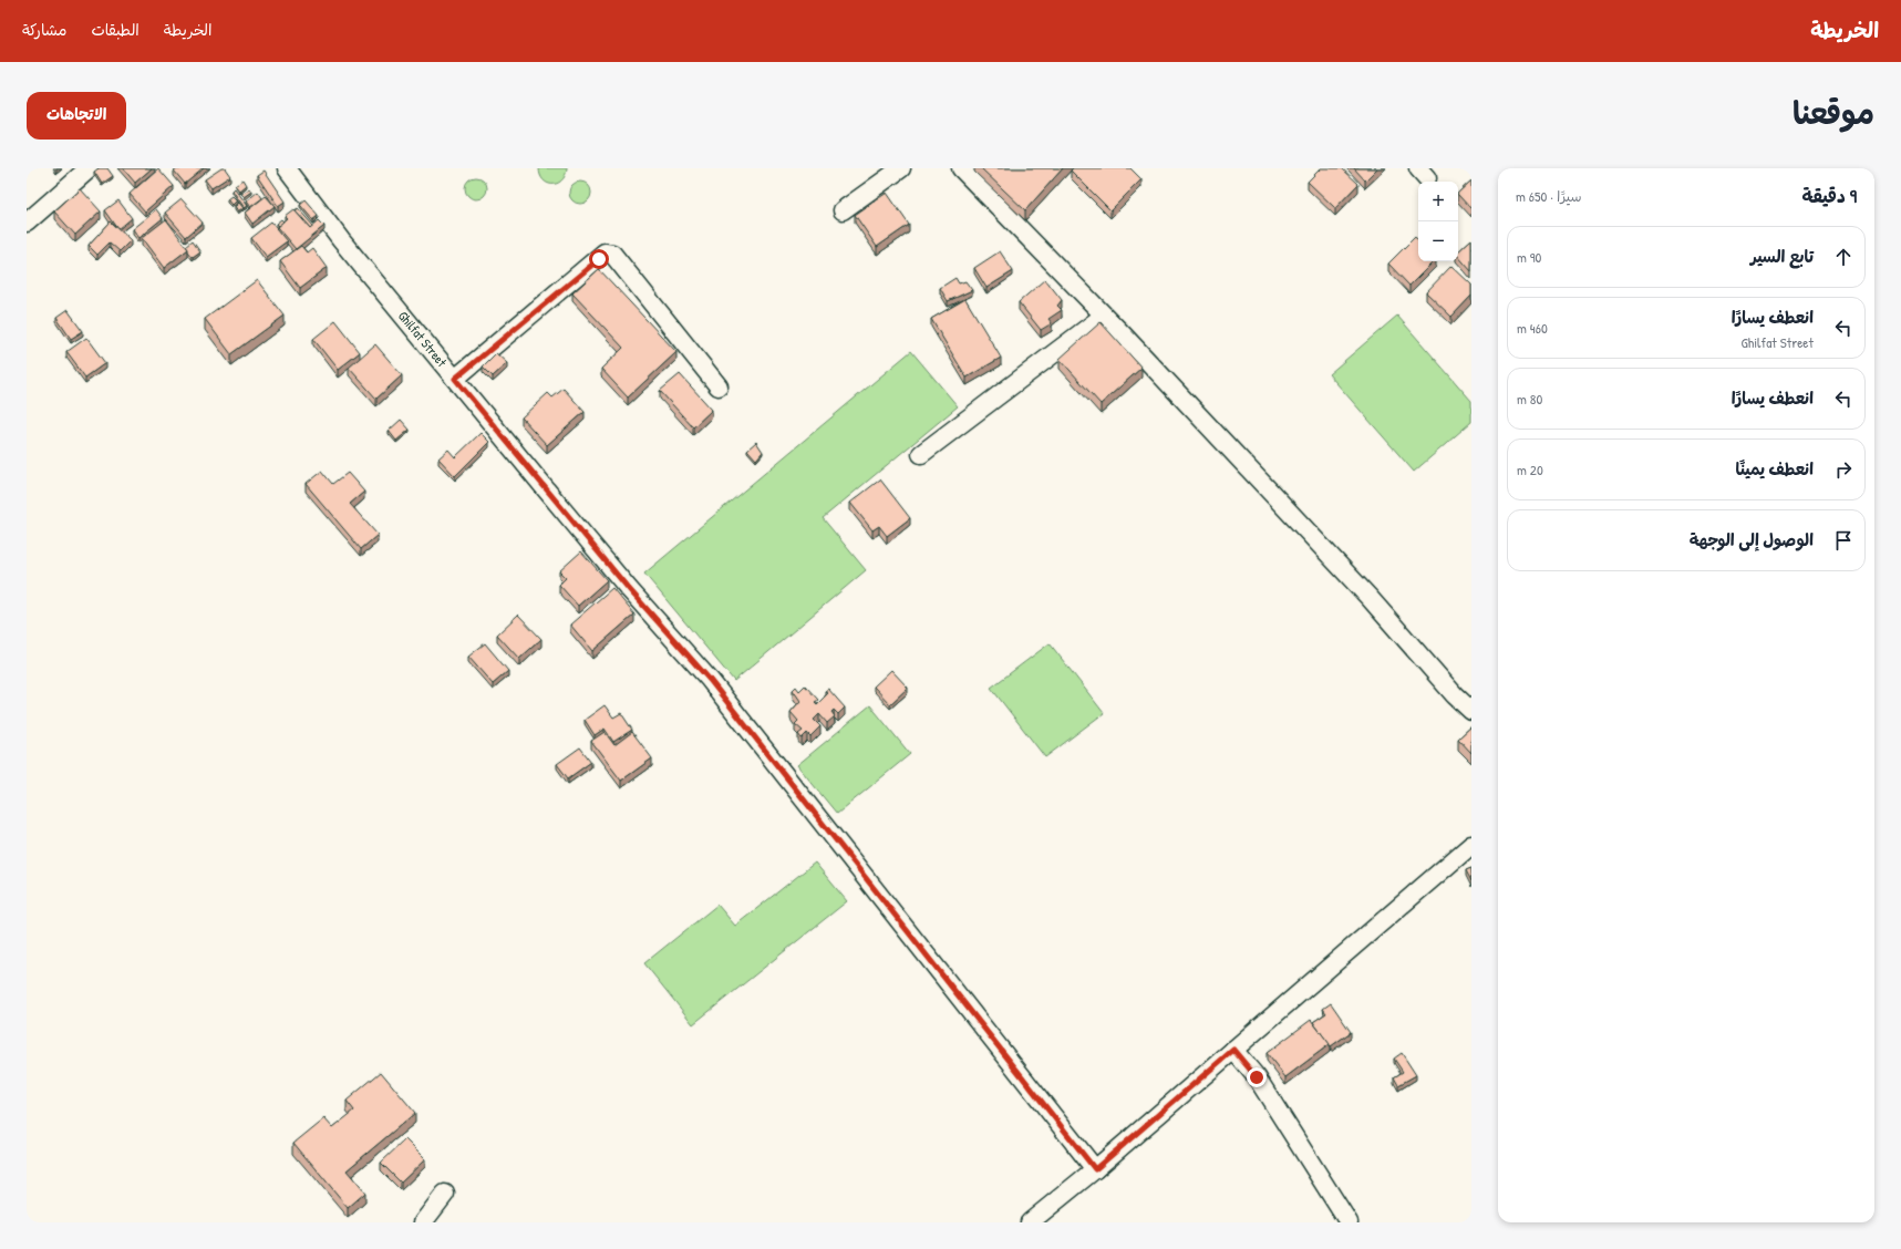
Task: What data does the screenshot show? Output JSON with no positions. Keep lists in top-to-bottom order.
{
  "streets": {
    "street": ["Ghilfat Street"]
  },
  "page": {
    "header": "الخريطة",
    "nav": ["الخريطة", "الطبقات", "مشاركة"],
    "title": "موقعنا",
    "buttons": "الاتجاهات",
    "heading": ["9 دقيقة", "سيرًا · 650 m"],
    "map_buttons": ["+", "−"],
    "list": [
      ["تابع السير", "90 m"],
      ["انعطف يسارًا", "Ghilfat Street", "460 m"],
      ["انعطف يسارًا", "80 m"],
      ["انعطف يمينًا", "20 m"],
      "الوصول إلى الوجهة"
    ]
  }
}
